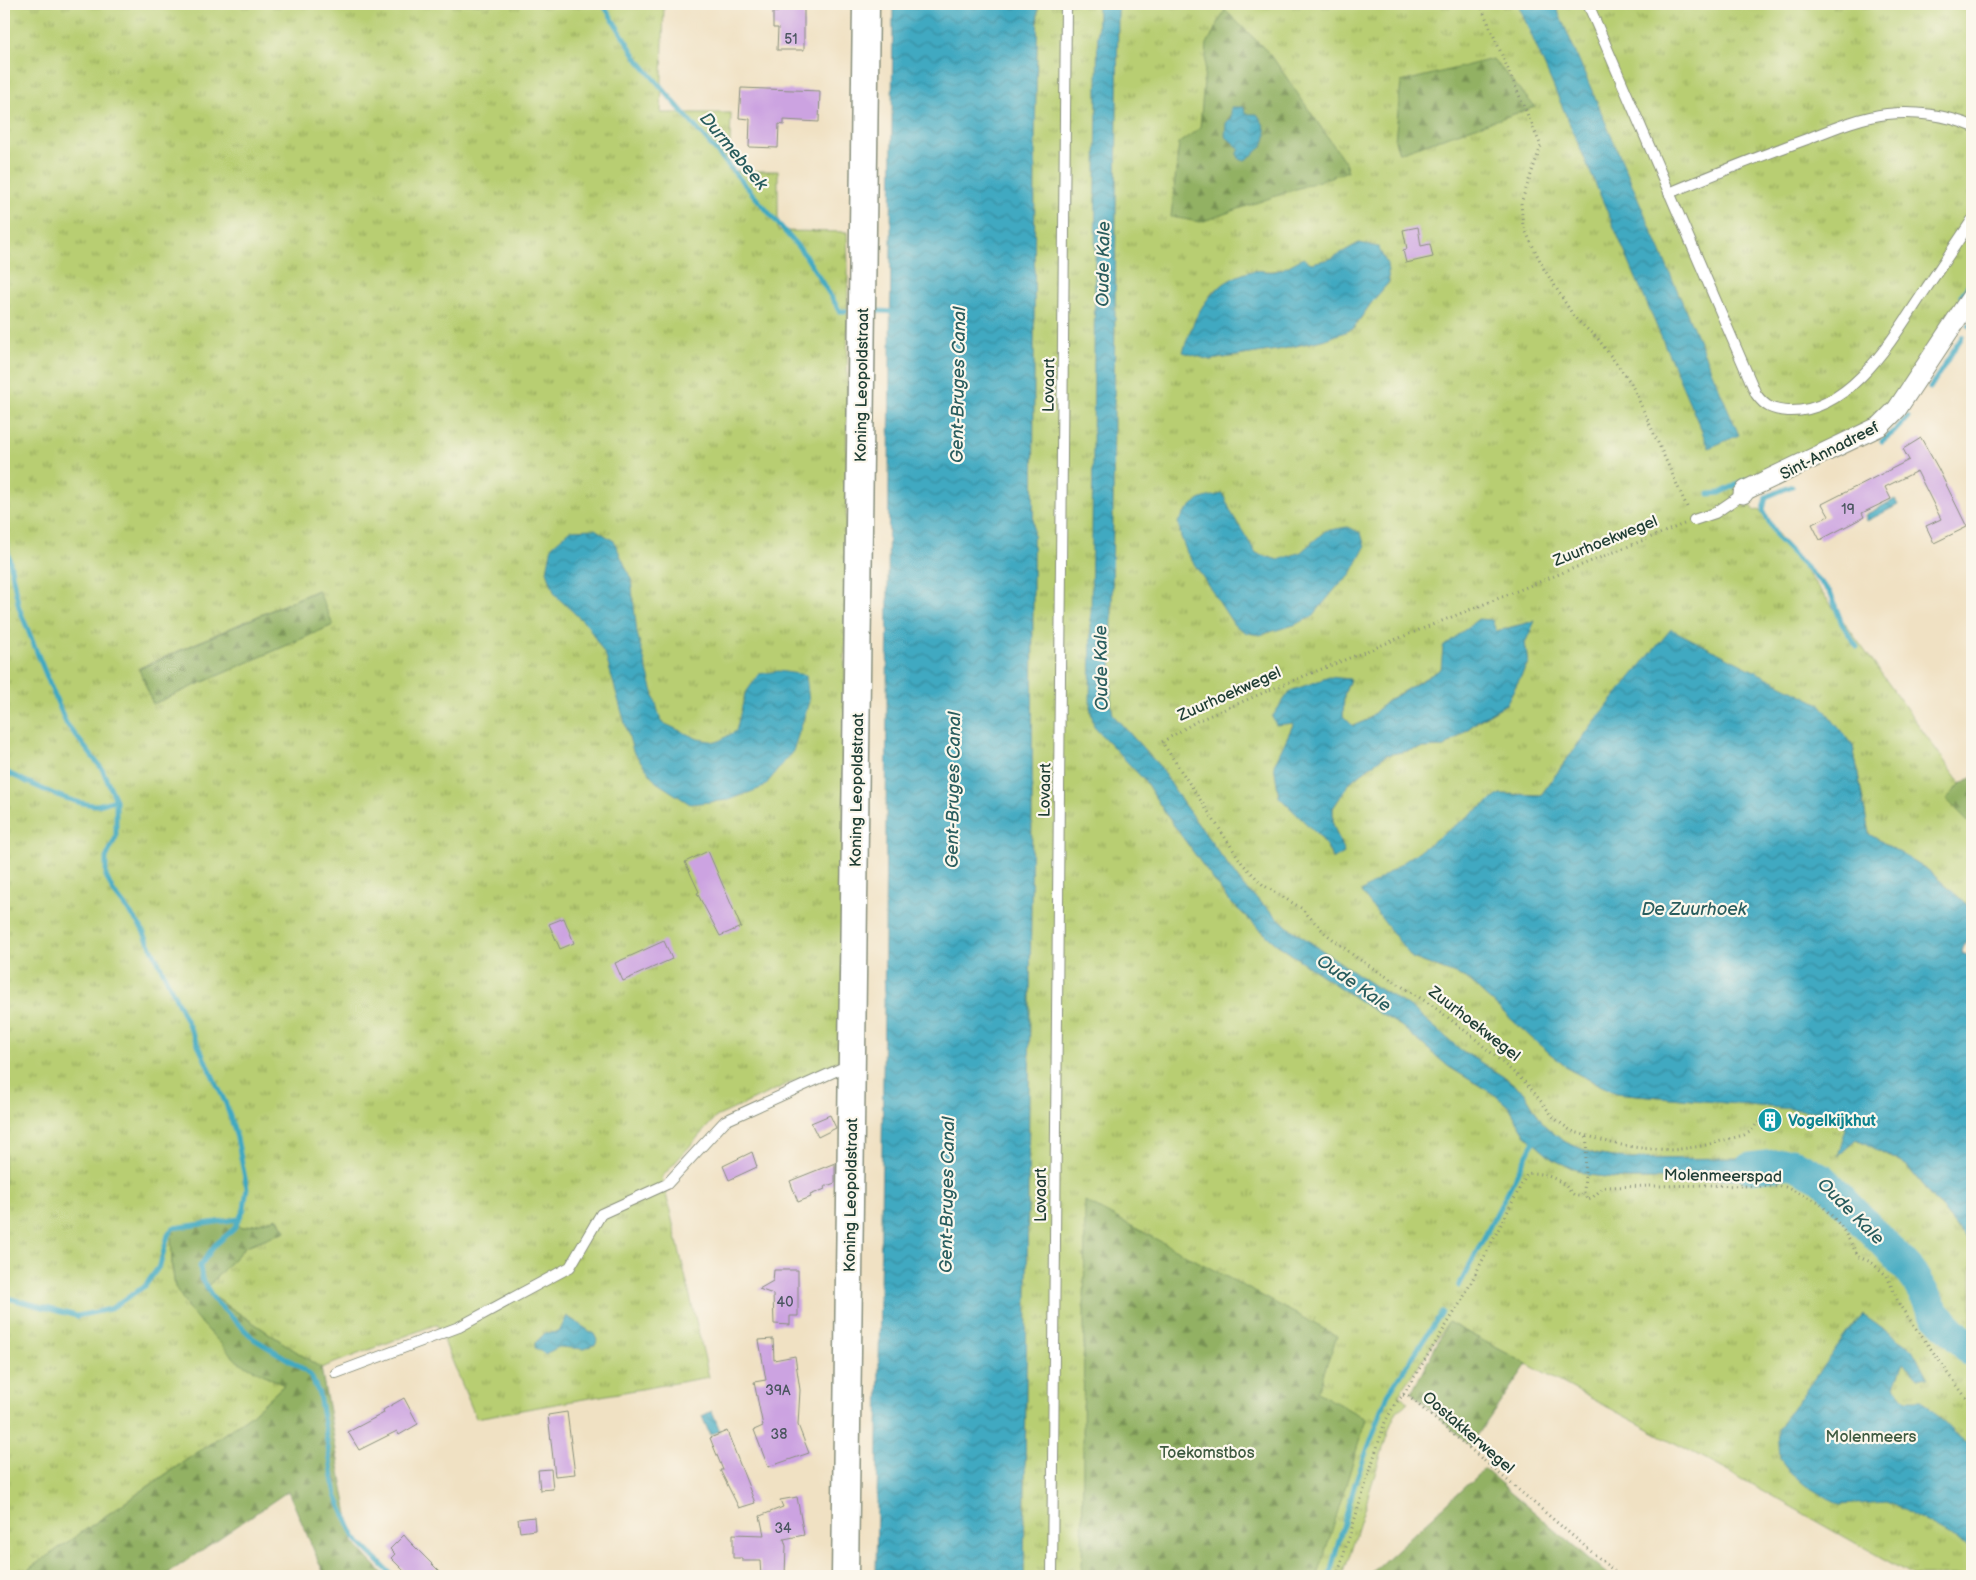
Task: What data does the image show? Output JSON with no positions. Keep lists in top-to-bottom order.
{
  "streets": {
    "street": ["Koning Leopoldstraat", "Sint-Annadreef"],
    "lane": ["Lovaart"],
    "path": ["Zuurhoekwegel", "Molenmeerspad", "Oostakkerwegel"]
  },
  "water": [
    "Durmebeek",
    "Oude Kale",
    "Gent-Bruges Canal",
    "De Zuurhoek"
  ],
  "parks": ["Molenmeers", "Toekomstbos"],
  "places": {
    "building": ["Vogelkijkhut"]
  },
  "house_numbers": [
    "51",
    "19",
    "40",
    "39A",
    "38",
    "34"
  ]
}
